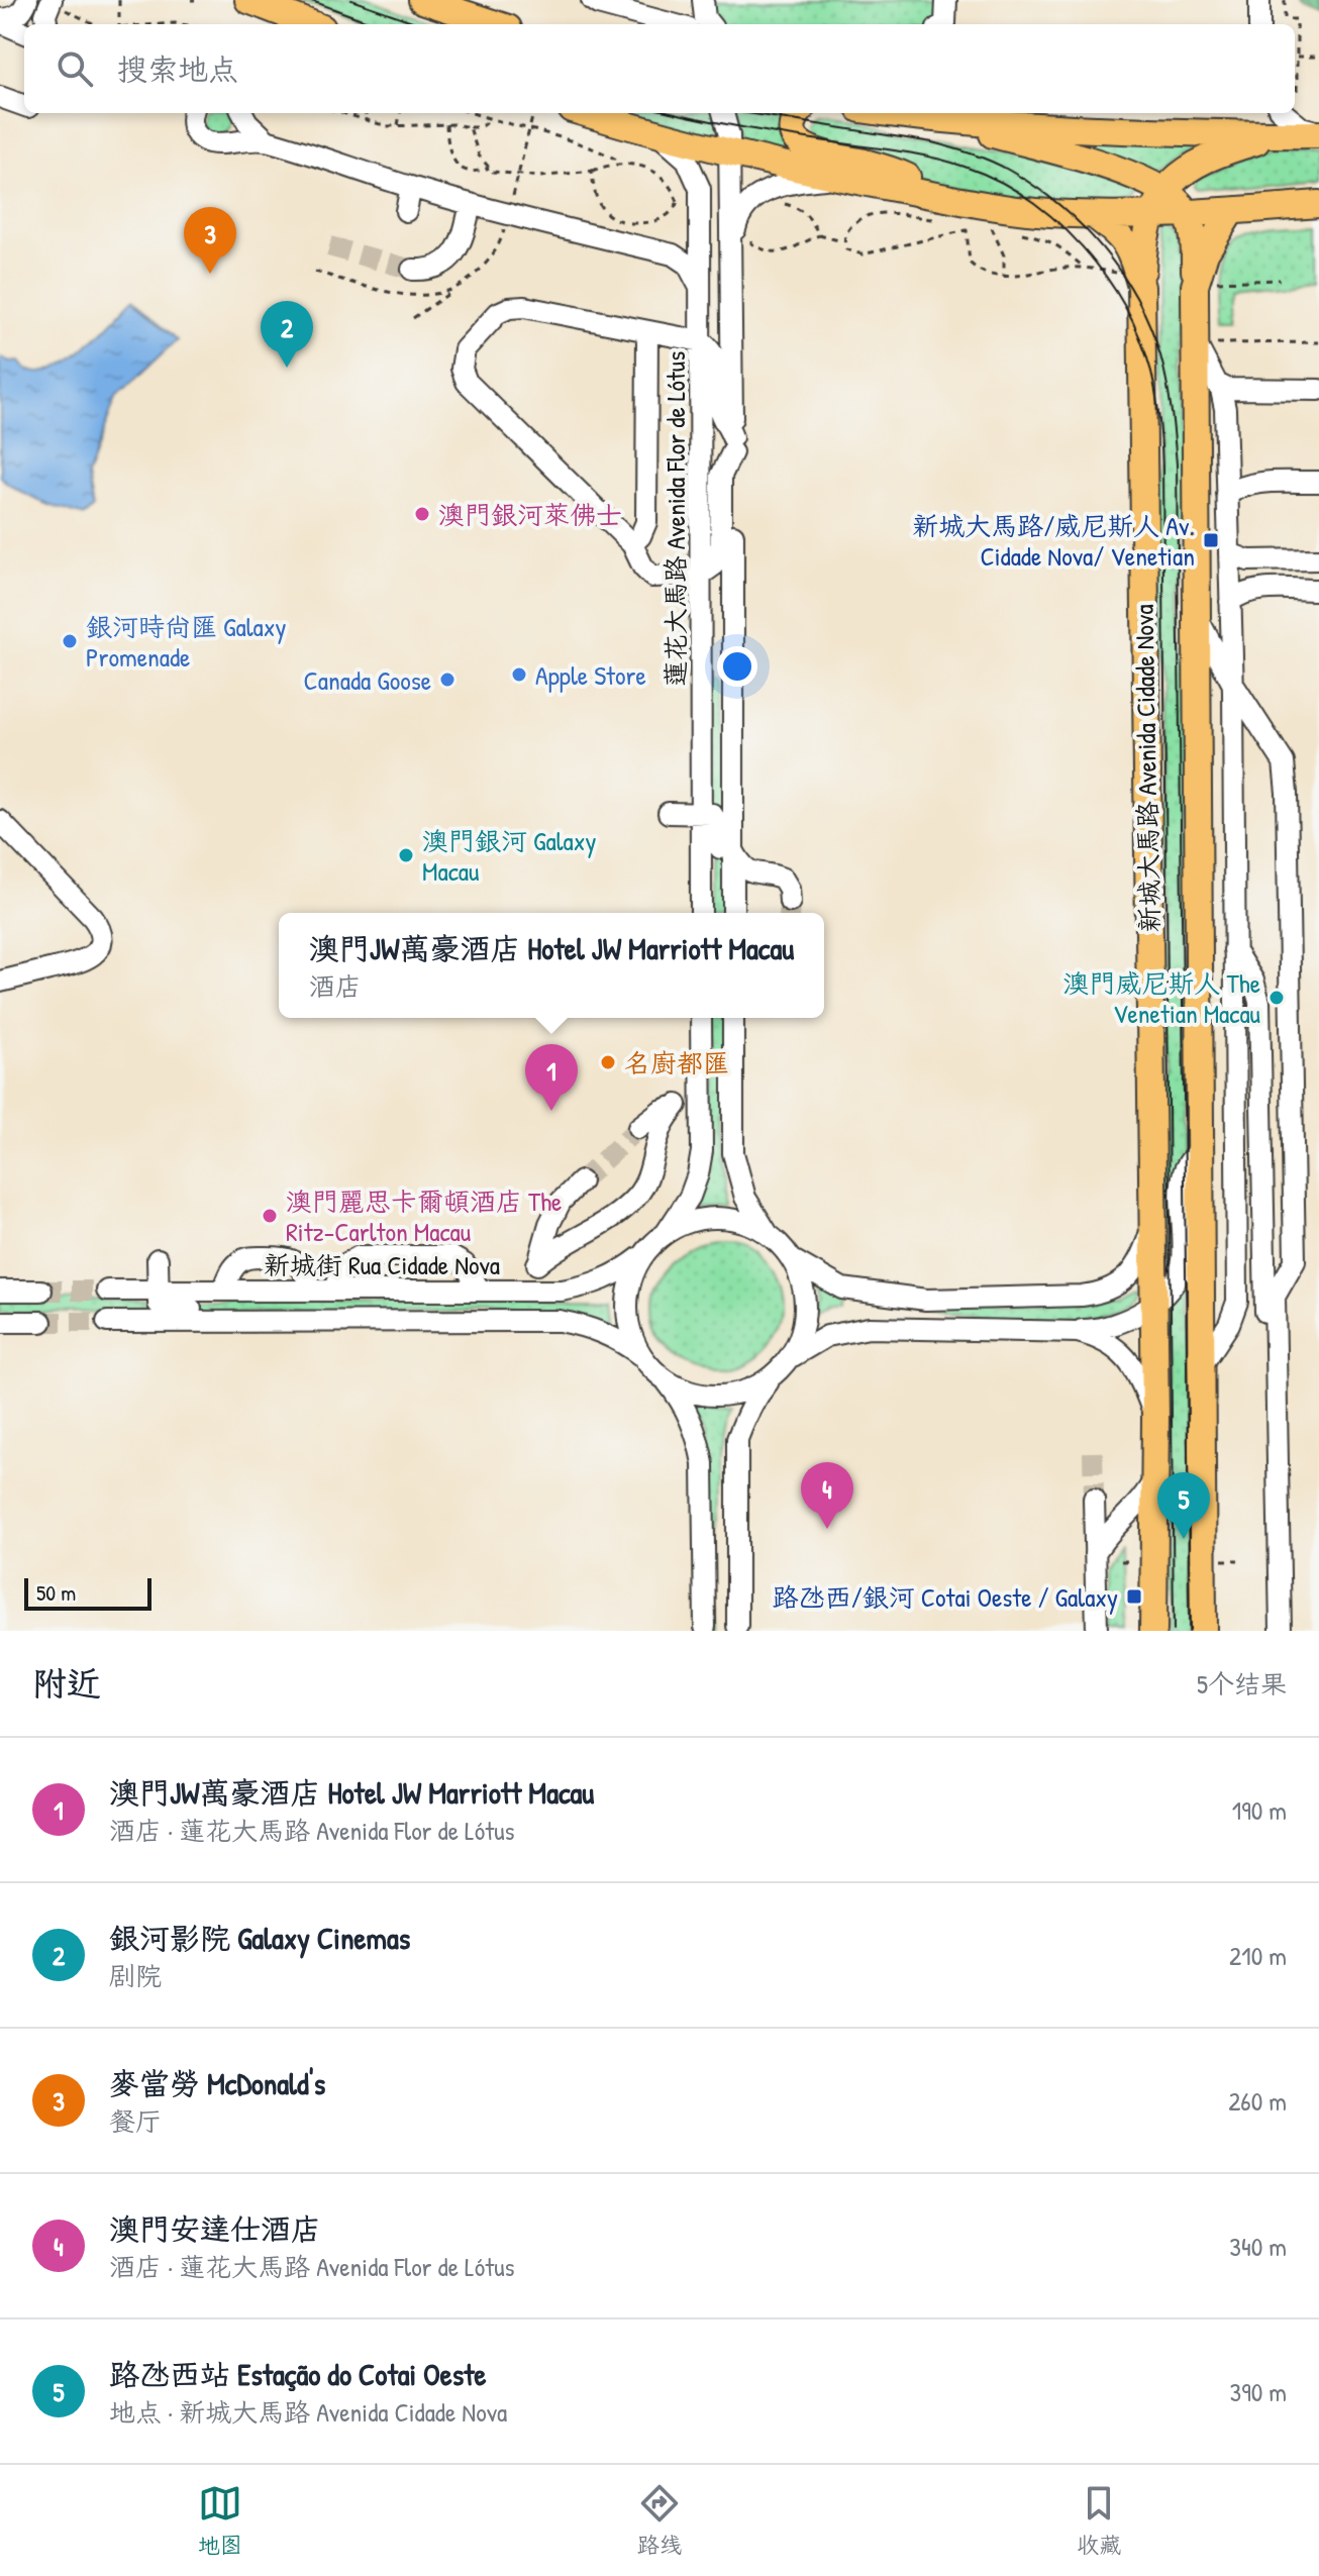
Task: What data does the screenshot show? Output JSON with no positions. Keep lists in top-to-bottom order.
{
  "streets": {
    "main road": ["新城大馬路 Avenida Cidade Nova"],
    "street": ["蓮花大馬路 Avenida Flor de Lótus", "新城街 Rua Cidade Nova"]
  },
  "places": {
    "other": [
      "澳門銀河萊佛士",
      "銀河時尚匯 Galaxy Promenade",
      "Apple Store",
      "Canada Goose",
      "澳門銀河 Galaxy Macau",
      "澳門威尼斯人 The Venetian Macau",
      "名廚都匯",
      "澳門麗思卡爾頓酒店 The Ritz-Carlton Macau"
    ],
    "transit": ["新城大馬路/威尼斯人 Av. Cidade Nova/ Venetian", "路氹西/銀河 Cotai Oeste / Galaxy"]
  },
  "scale_bar": "50 m",
  "page": {
    "search": "搜索地点",
    "pins": [
      "3",
      "2",
      "1",
      "4",
      "5"
    ],
    "popup": ["澳門JW萬豪酒店 Hotel JW Marriott Macau", "酒店"],
    "scale": "50 m",
    "heading": ["附近", "5个结果"],
    "list": [
      {
        "mark": "1",
        "name": "澳門JW萬豪酒店 Hotel JW Marriott Macau",
        "note": "酒店 · 蓮花大馬路 Avenida Flor de Lótus",
        "value": "190 m"
      },
      {
        "mark": "2",
        "name": "銀河影院 Galaxy Cinemas",
        "note": "剧院",
        "value": "210 m"
      },
      {
        "mark": "3",
        "name": "麥當勞 McDonald's",
        "note": "餐厅",
        "value": "260 m"
      },
      {
        "mark": "4",
        "name": "澳門安達仕酒店",
        "note": "酒店 · 蓮花大馬路 Avenida Flor de Lótus",
        "value": "340 m"
      },
      {
        "mark": "5",
        "name": "路氹西站 Estação do Cotai Oeste",
        "note": "地点 · 新城大馬路 Avenida Cidade Nova",
        "value": "390 m"
      }
    ],
    "nav": ["地图", "路线", "收藏"]
  }
}
